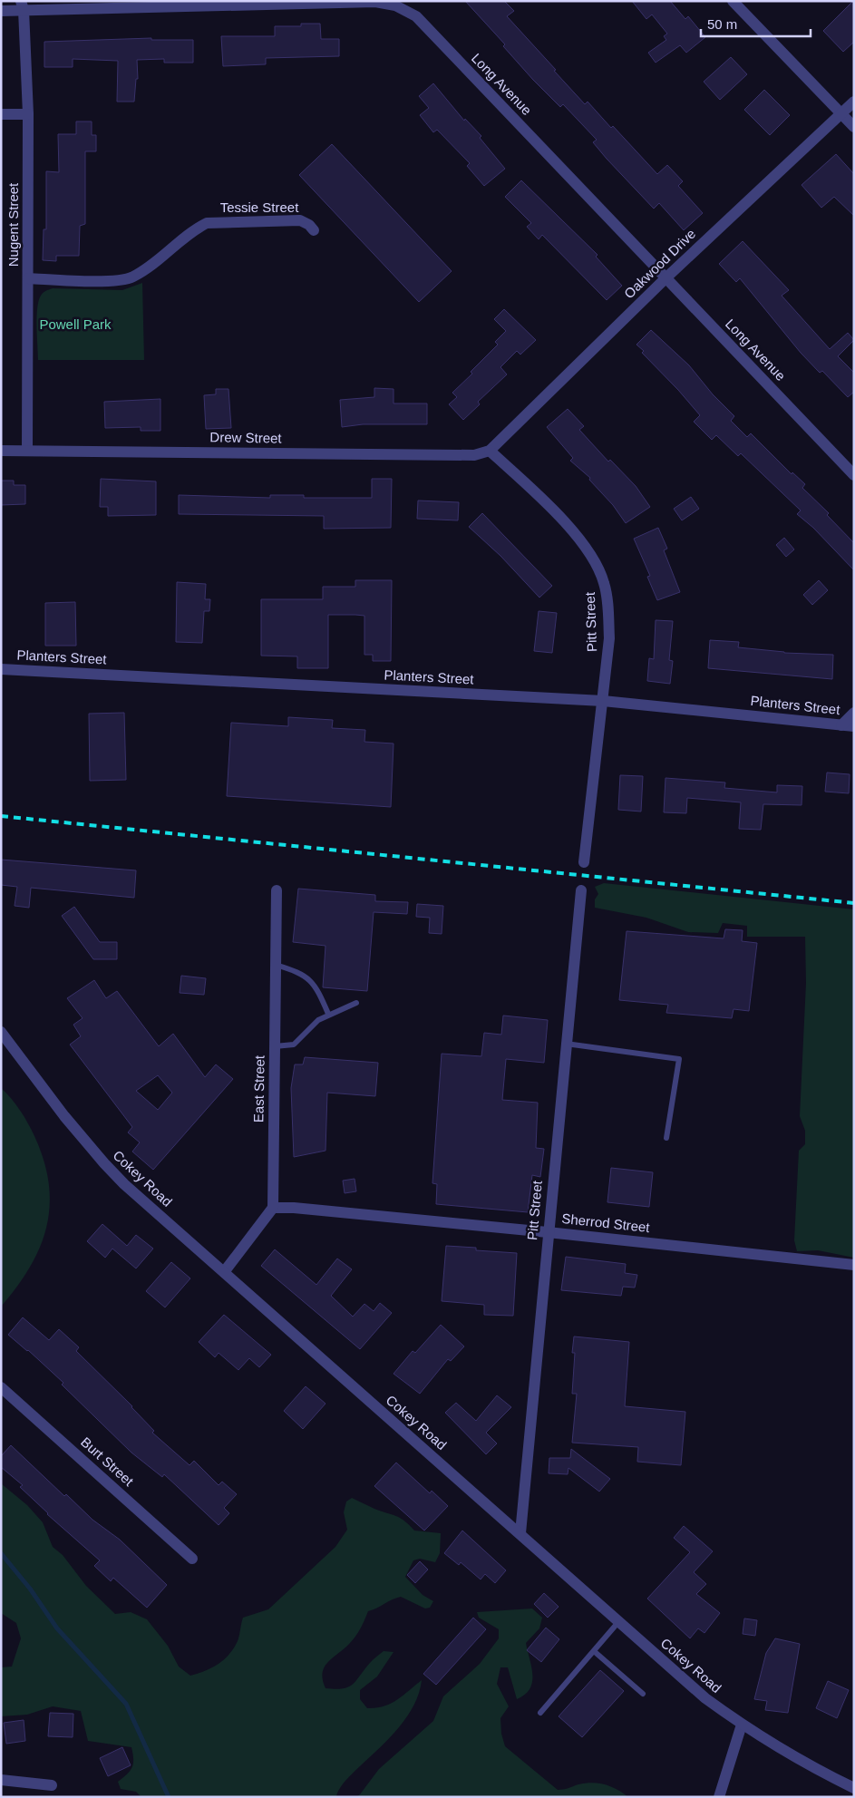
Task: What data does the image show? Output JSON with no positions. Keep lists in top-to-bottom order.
{
  "streets": {
    "street": [
      "Long Avenue",
      "Tessie Street",
      "Nugent Street",
      "Oakwood Drive",
      "Drew Street",
      "Pitt Street",
      "Planters Street",
      "East Street",
      "Cokey Road",
      "Sherrod Street",
      "Burt Street"
    ]
  },
  "crossings": [
    ["Long Avenue", "Nugent Street"],
    ["Long Avenue", "Oakwood Drive"],
    ["Tessie Street", "Nugent Street"],
    ["Nugent Street", "Drew Street"],
    ["Oakwood Drive", "Drew Street"],
    ["Oakwood Drive", "Pitt Street"],
    ["Drew Street", "Pitt Street"],
    ["Pitt Street", "Planters Street"],
    ["Pitt Street", "Cokey Road"],
    ["Pitt Street", "Sherrod Street"],
    ["East Street", "Sherrod Street"]
  ],
  "parks": ["Powell Park"],
  "scale_bar": "50 m"
}
